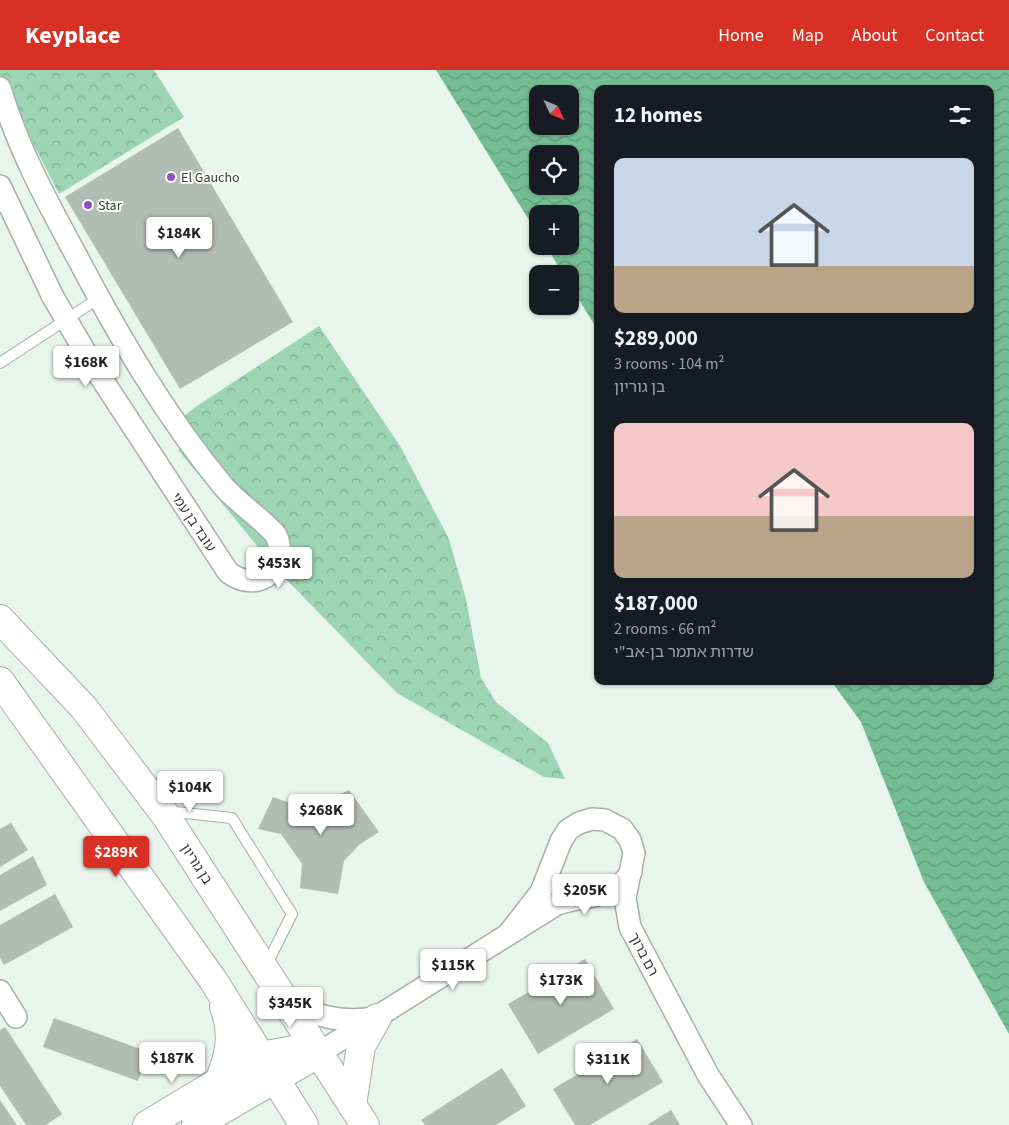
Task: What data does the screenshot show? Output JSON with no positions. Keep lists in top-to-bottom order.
{
  "streets": {
    "main road": ["בן גוריון"],
    "street": ["עובד בן עמי", "רם ברוך"]
  },
  "places": ["El Gaucho", "Star"],
  "north": "bottom right",
  "page": {
    "header": "Keyplace",
    "nav": [
      "Home",
      "Map",
      "About",
      "Contact"
    ],
    "map_buttons": ["+", "−"],
    "heading": "12 homes",
    "list": [
      {
        "name": "$289,000",
        "note": "3 rooms · 104 m² · בן גוריון"
      },
      {
        "name": "$187,000",
        "note": "2 rooms · 66 m² · שדרות אתמר בן-אב\"י"
      }
    ],
    "price": [
      "$184K",
      "$168K",
      "$453K",
      "$104K",
      "$268K",
      "$289K",
      "$205K",
      "$115K",
      "$173K",
      "$345K",
      "$187K",
      "$311K"
    ]
  }
}
